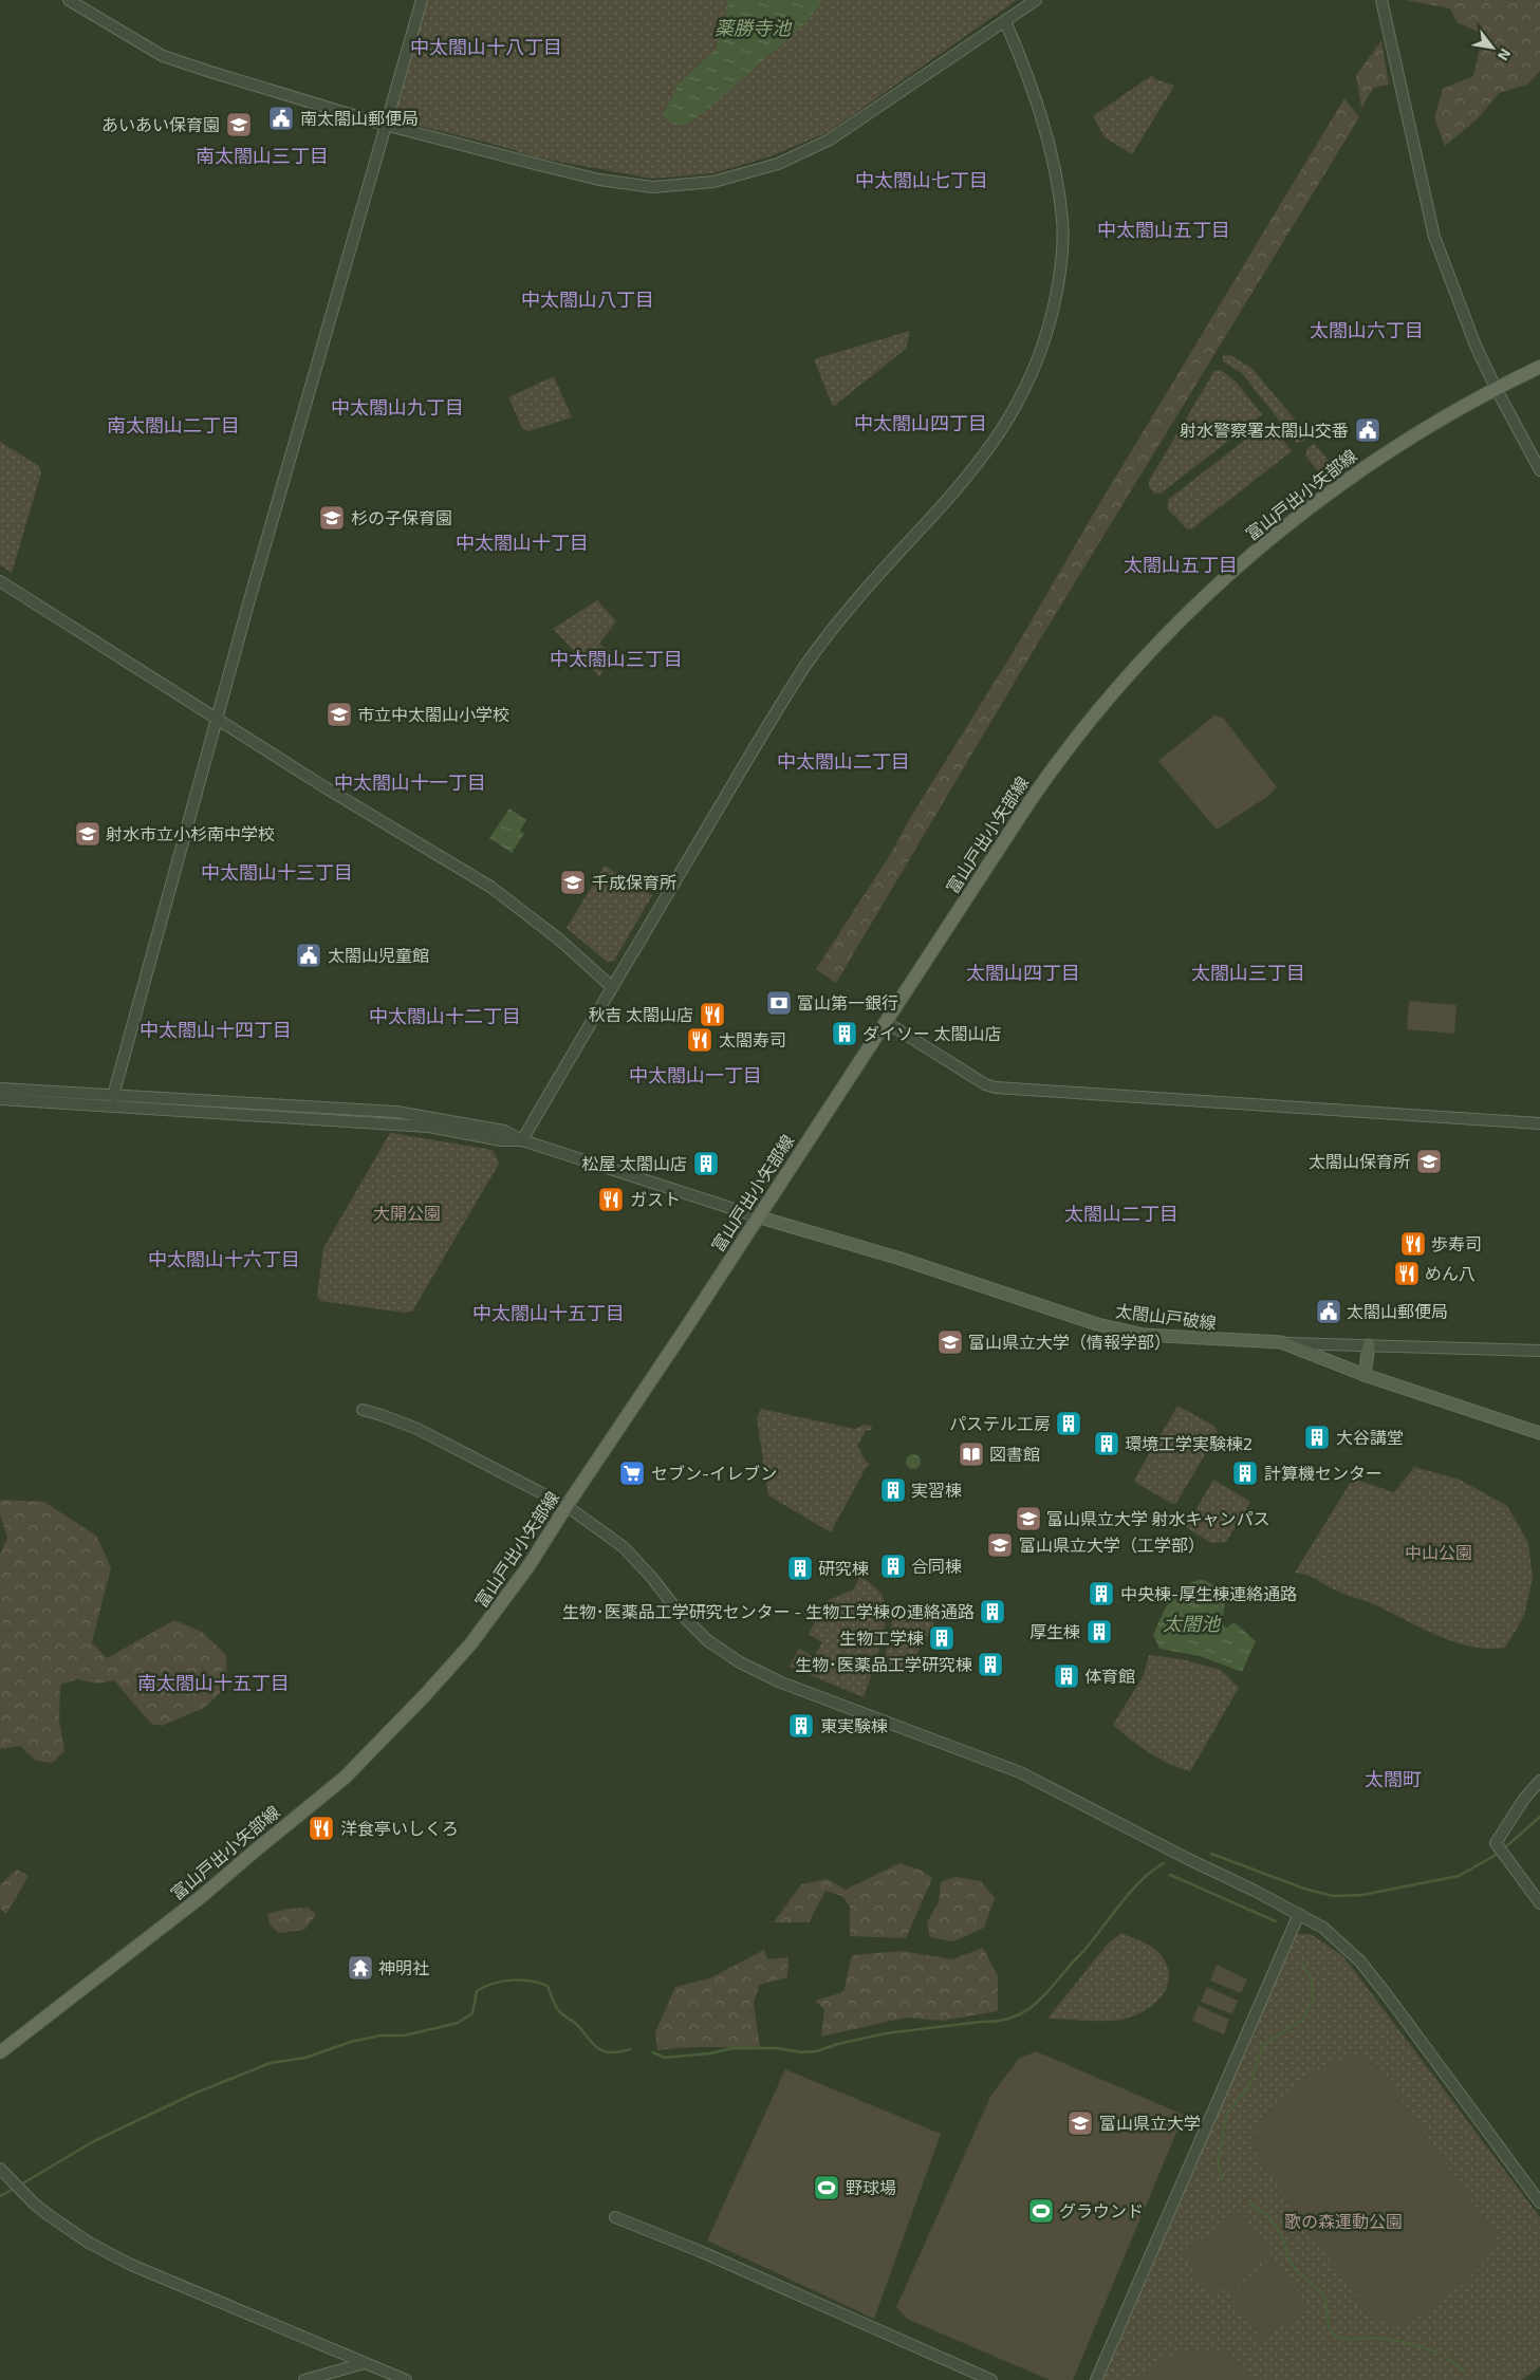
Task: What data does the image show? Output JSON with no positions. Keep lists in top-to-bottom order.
{
  "streets": {
    "main road": ["富山戸出小矢部線", "太閤山戸破線"]
  },
  "crossings": [
    ["富山戸出小矢部線", "太閤山戸破線"]
  ],
  "districts": [
    "中太閤山十八丁目",
    "南太閤山三丁目",
    "中太閤山七丁目",
    "中太閤山五丁目",
    "中太閤山八丁目",
    "太閤山六丁目",
    "中太閤山九丁目",
    "中太閤山四丁目",
    "南太閤山二丁目",
    "中太閤山十丁目",
    "太閤山五丁目",
    "中太閤山三丁目",
    "中太閤山二丁目",
    "中太閤山十一丁目",
    "中太閤山十三丁目",
    "太閤山四丁目",
    "太閤山三丁目",
    "中太閤山十二丁目",
    "中太閤山十四丁目",
    "中太閤山一丁目",
    "太閤山二丁目",
    "中太閤山十六丁目",
    "中太閤山十五丁目",
    "南太閤山十五丁目",
    "太閤町"
  ],
  "water": ["薬勝寺池", "太閤池"],
  "parks": ["大開公園", "中山公園", "歌の森運動公園"],
  "places": {
    "public building": [
      "南太閤山郵便局",
      "射水警察署太閤山交番",
      "太閤山児童館",
      "太閤山郵便局"
    ],
    "school or university": [
      "あいあい保育園",
      "杉の子保育園",
      "市立中太閤山小学校",
      "射水市立小杉南中学校",
      "千成保育所",
      "太閤山保育所",
      "富山県立大学（情報学部）",
      "富山県立大学 射水キャンパス",
      "富山県立大学（工学部）",
      "富山県立大学"
    ],
    "bank": ["富山第一銀行"],
    "restaurant": [
      "秋吉 太閤山店",
      "太閤寿司",
      "ガスト",
      "歩寿司",
      "めん八",
      "洋食亭いしくろ"
    ],
    "building": [
      "ダイソー 太閤山店",
      "松屋 太閤山店",
      "パステル工房",
      "大谷講堂",
      "環境工学実験棟2",
      "計算機センター",
      "実習棟",
      "合同棟",
      "研究棟",
      "中央棟-厚生棟連絡通路",
      "生物･医薬品工学研究センター - 生物工学棟の連絡通路",
      "厚生棟",
      "生物工学棟",
      "生物･医薬品工学研究棟",
      "体育館",
      "東実験棟"
    ],
    "library": ["図書館"],
    "supermarket": ["セブン-イレブン"],
    "temple": ["神明社"],
    "sports": ["野球場", "グラウンド"]
  },
  "north": "bottom right"
}
